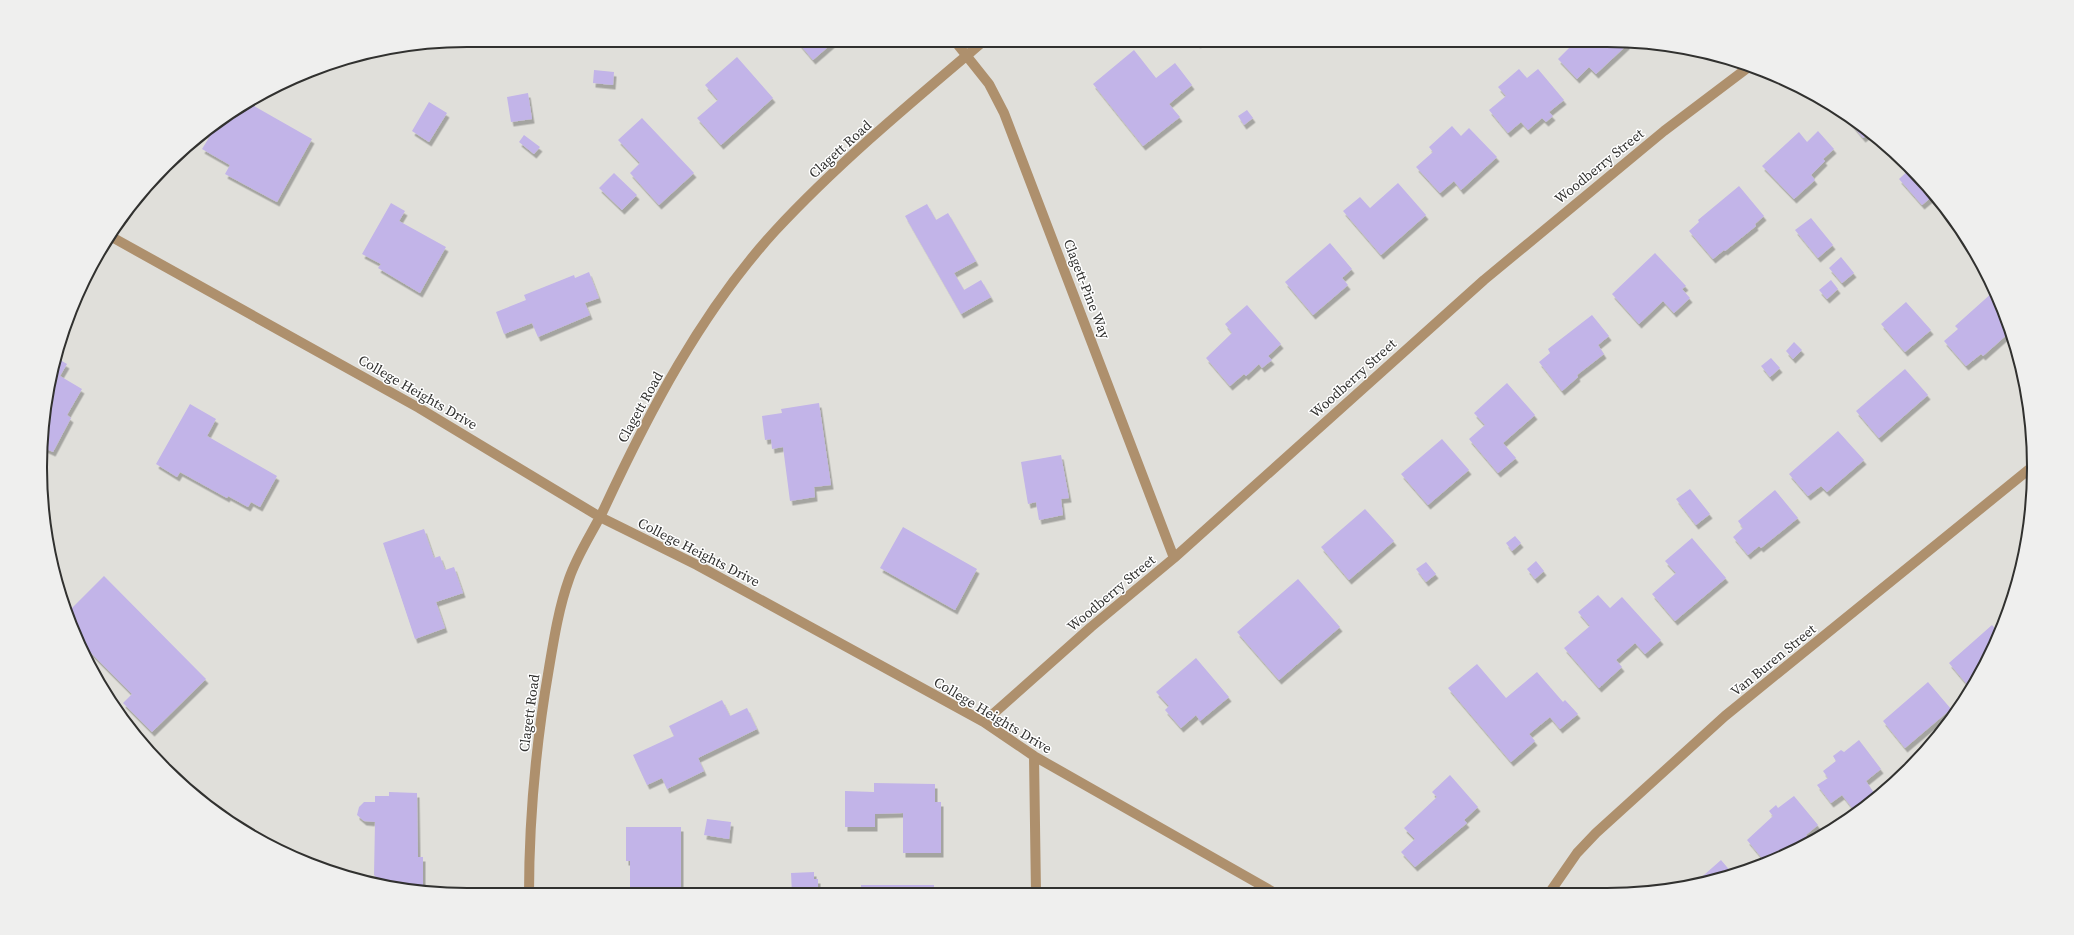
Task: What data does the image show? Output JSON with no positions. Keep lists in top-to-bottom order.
{
  "streets": {
    "street": [
      "Clagett Road",
      "Woodberry Street",
      "Clagett-Pine Way",
      "College Heights Drive",
      "Van Buren Street"
    ]
  },
  "crossings": [
    ["Clagett Road", "Clagett-Pine Way"],
    ["Clagett Road", "College Heights Drive"],
    ["Woodberry Street", "Clagett-Pine Way"],
    ["Woodberry Street", "College Heights Drive"]
  ]
}
